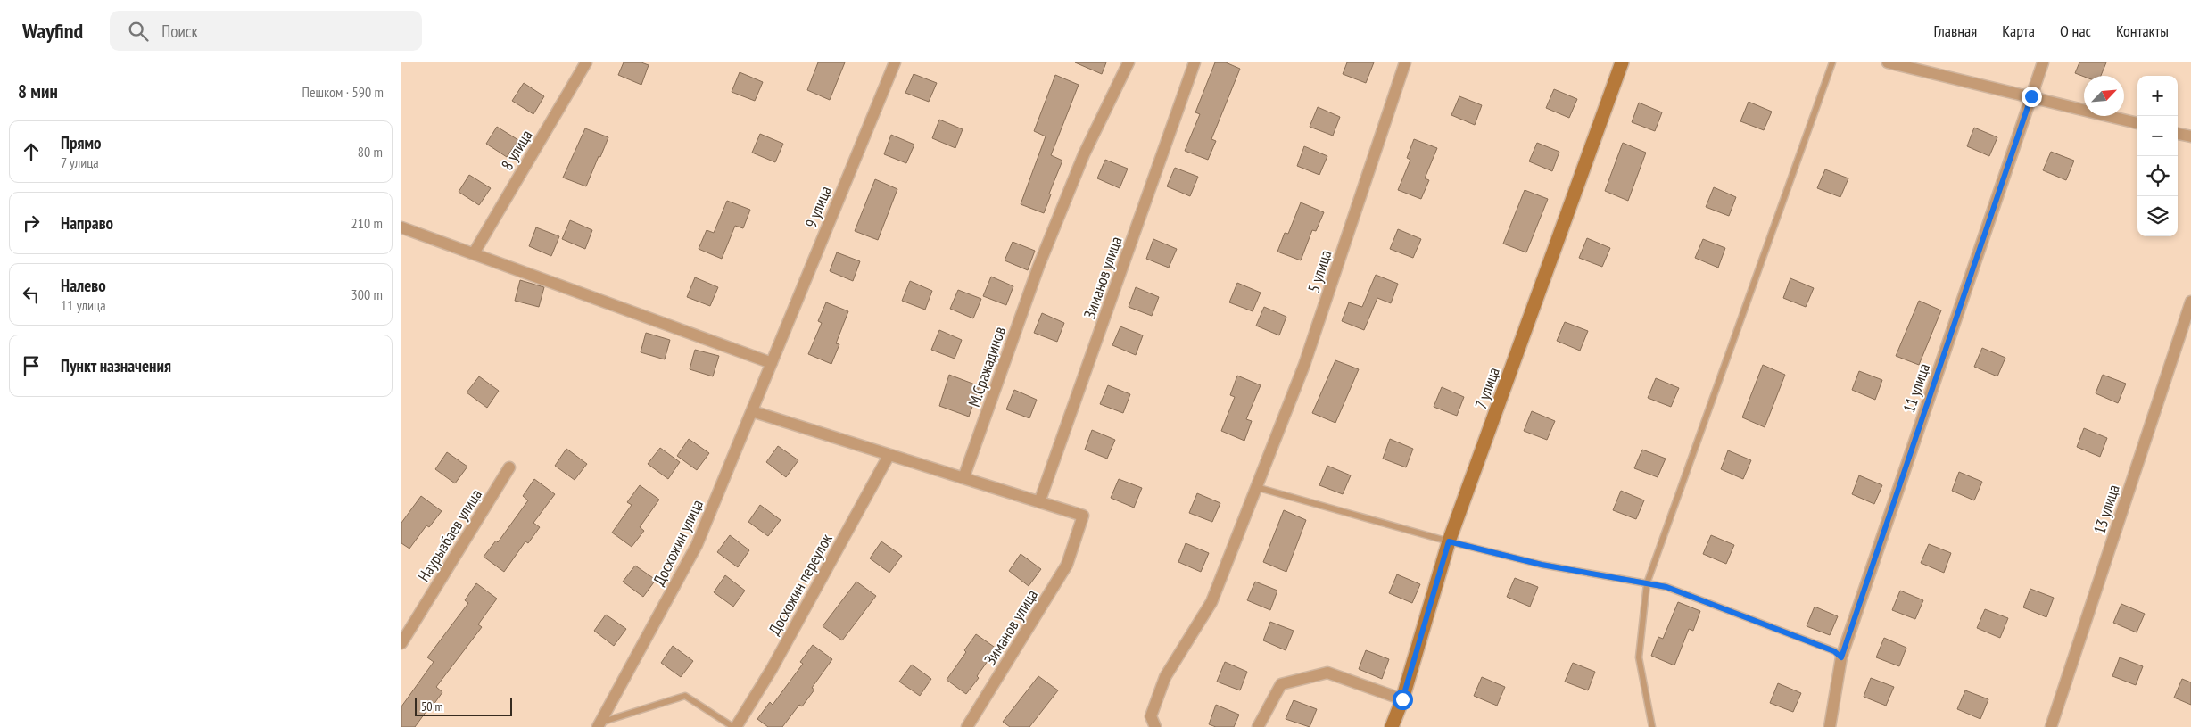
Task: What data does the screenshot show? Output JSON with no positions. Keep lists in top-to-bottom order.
{
  "streets": {
    "street": [
      "8 улица",
      "9 улица",
      "5 улица",
      "Зиманов улица",
      "М.Сражадинов",
      "7 улица",
      "11 улица",
      "13 улица",
      "Наурызбаев улица",
      "Досхожин улица",
      "Досхожин переулок"
    ]
  },
  "crossings": [
    ["9 улица", "Досхожин улица"]
  ],
  "scale_bar": "50 m",
  "north": "top right",
  "page": {
    "header": "Wayfind",
    "search": "Поиск",
    "nav": [
      "Главная",
      "Карта",
      "О нас",
      "Контакты"
    ],
    "heading": ["8 мин", "Пешком · 590 m"],
    "map_buttons": ["+", "−"],
    "list": [
      ["Прямо", "7 улица", "80 m"],
      ["Направо", "210 m"],
      ["Налево", "11 улица", "300 m"],
      "Пункт назначения"
    ],
    "scale": "50 m"
  }
}
